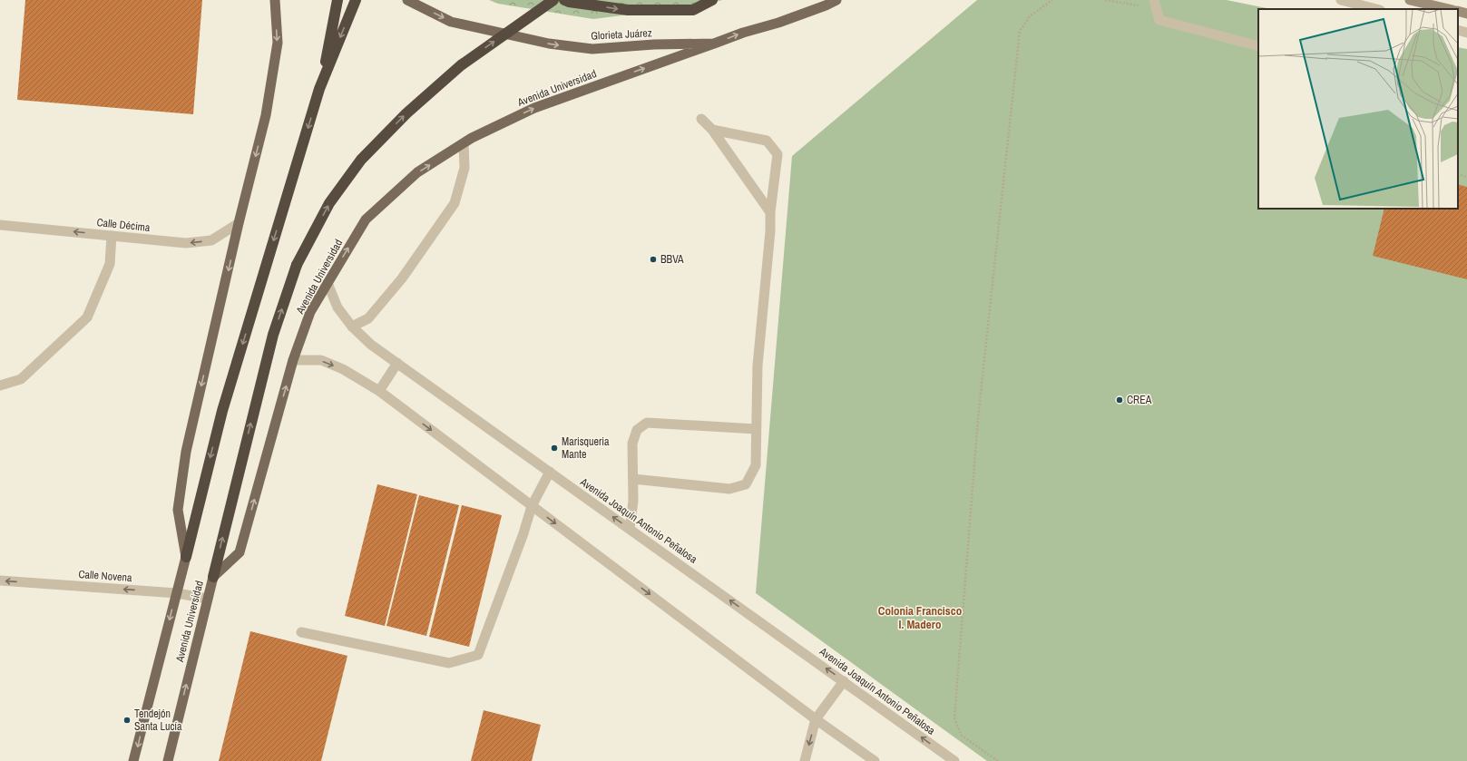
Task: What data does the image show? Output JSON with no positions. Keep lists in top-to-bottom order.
{
  "streets": {
    "main road": ["Glorieta Juárez", "Avenida Universidad"],
    "street": ["Calle Décima", "Avenida Joaquín Antonio Peñalosa", "Calle Novena"]
  },
  "crossings": [
    ["Glorieta Juárez", "Avenida Universidad"],
    ["Avenida Universidad", "Calle Décima"],
    ["Avenida Universidad", "Avenida Joaquín Antonio Peñalosa"],
    ["Avenida Universidad", "Calle Novena"]
  ],
  "one_way": ["Glorieta Juárez", "Calle Décima", "Calle Novena"],
  "districts": ["Colonia Francisco I. Madero"],
  "places": [
    "BBVA",
    "CREA",
    "Marisqueria Mante",
    "Tendejón Santa Lucía"
  ]
}
